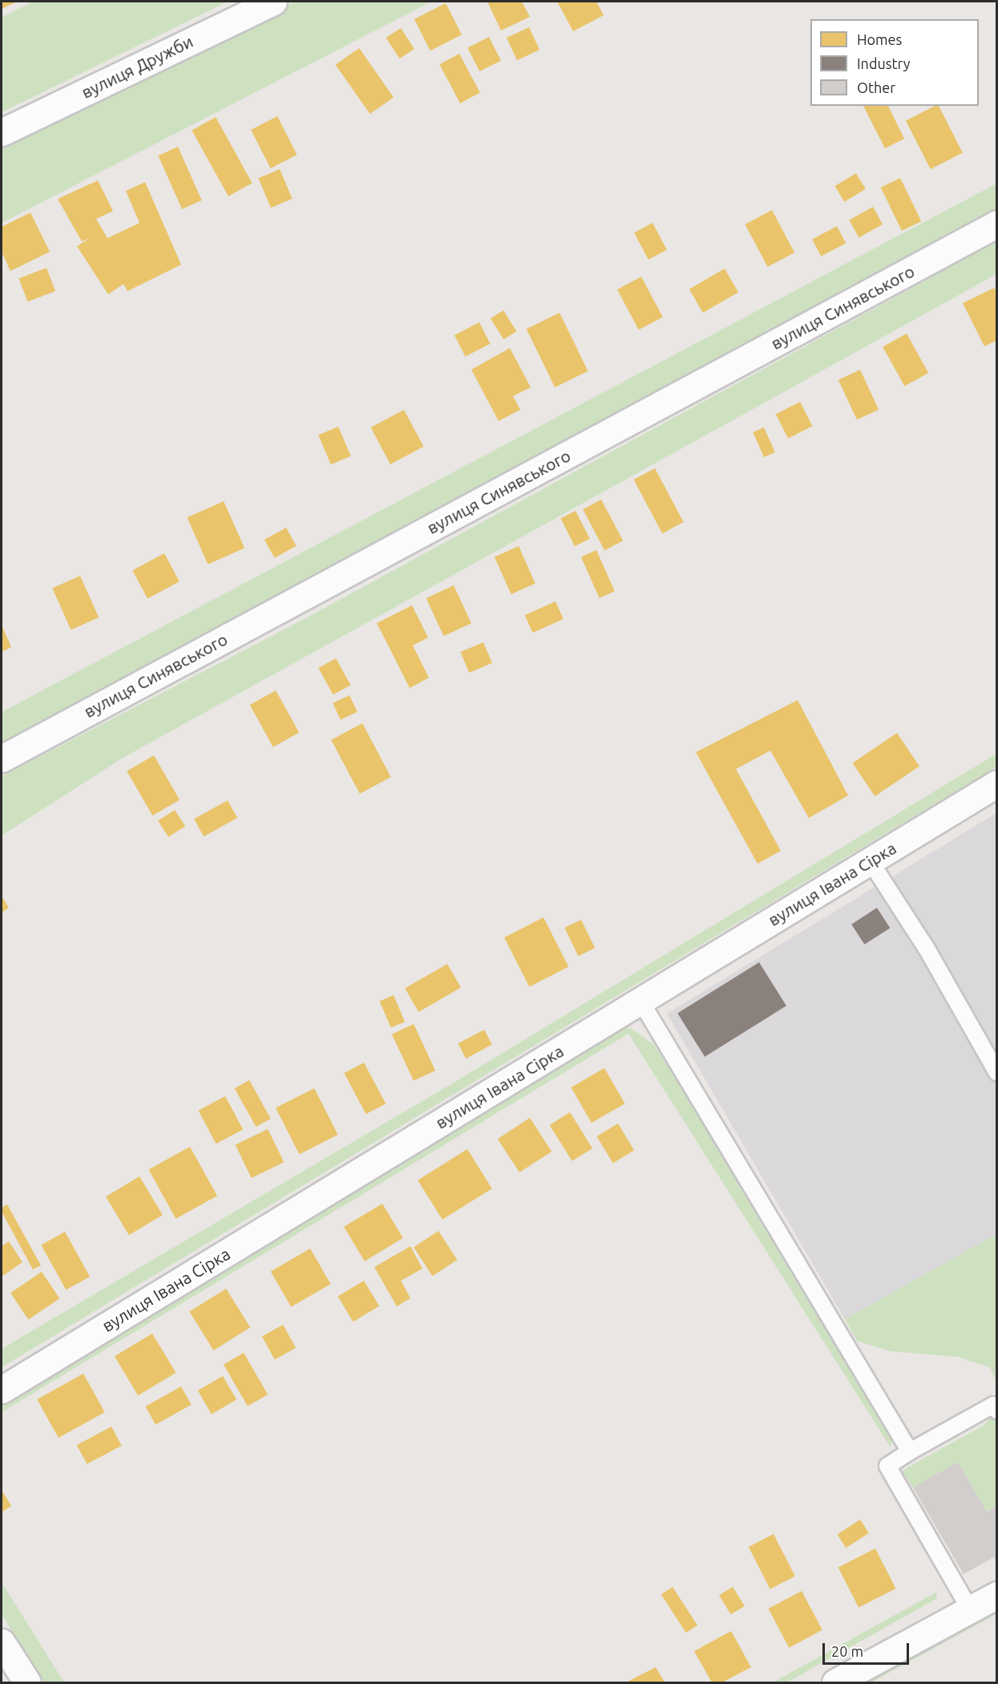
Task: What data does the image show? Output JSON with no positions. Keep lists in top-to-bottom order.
{
  "streets": {
    "street": ["вулиця Дружби", "вулиця Синявського", "вулиця Івана Сірка"]
  },
  "legend": ["Homes", "Industry", "Other"],
  "scale_bar": "20 m"
}
